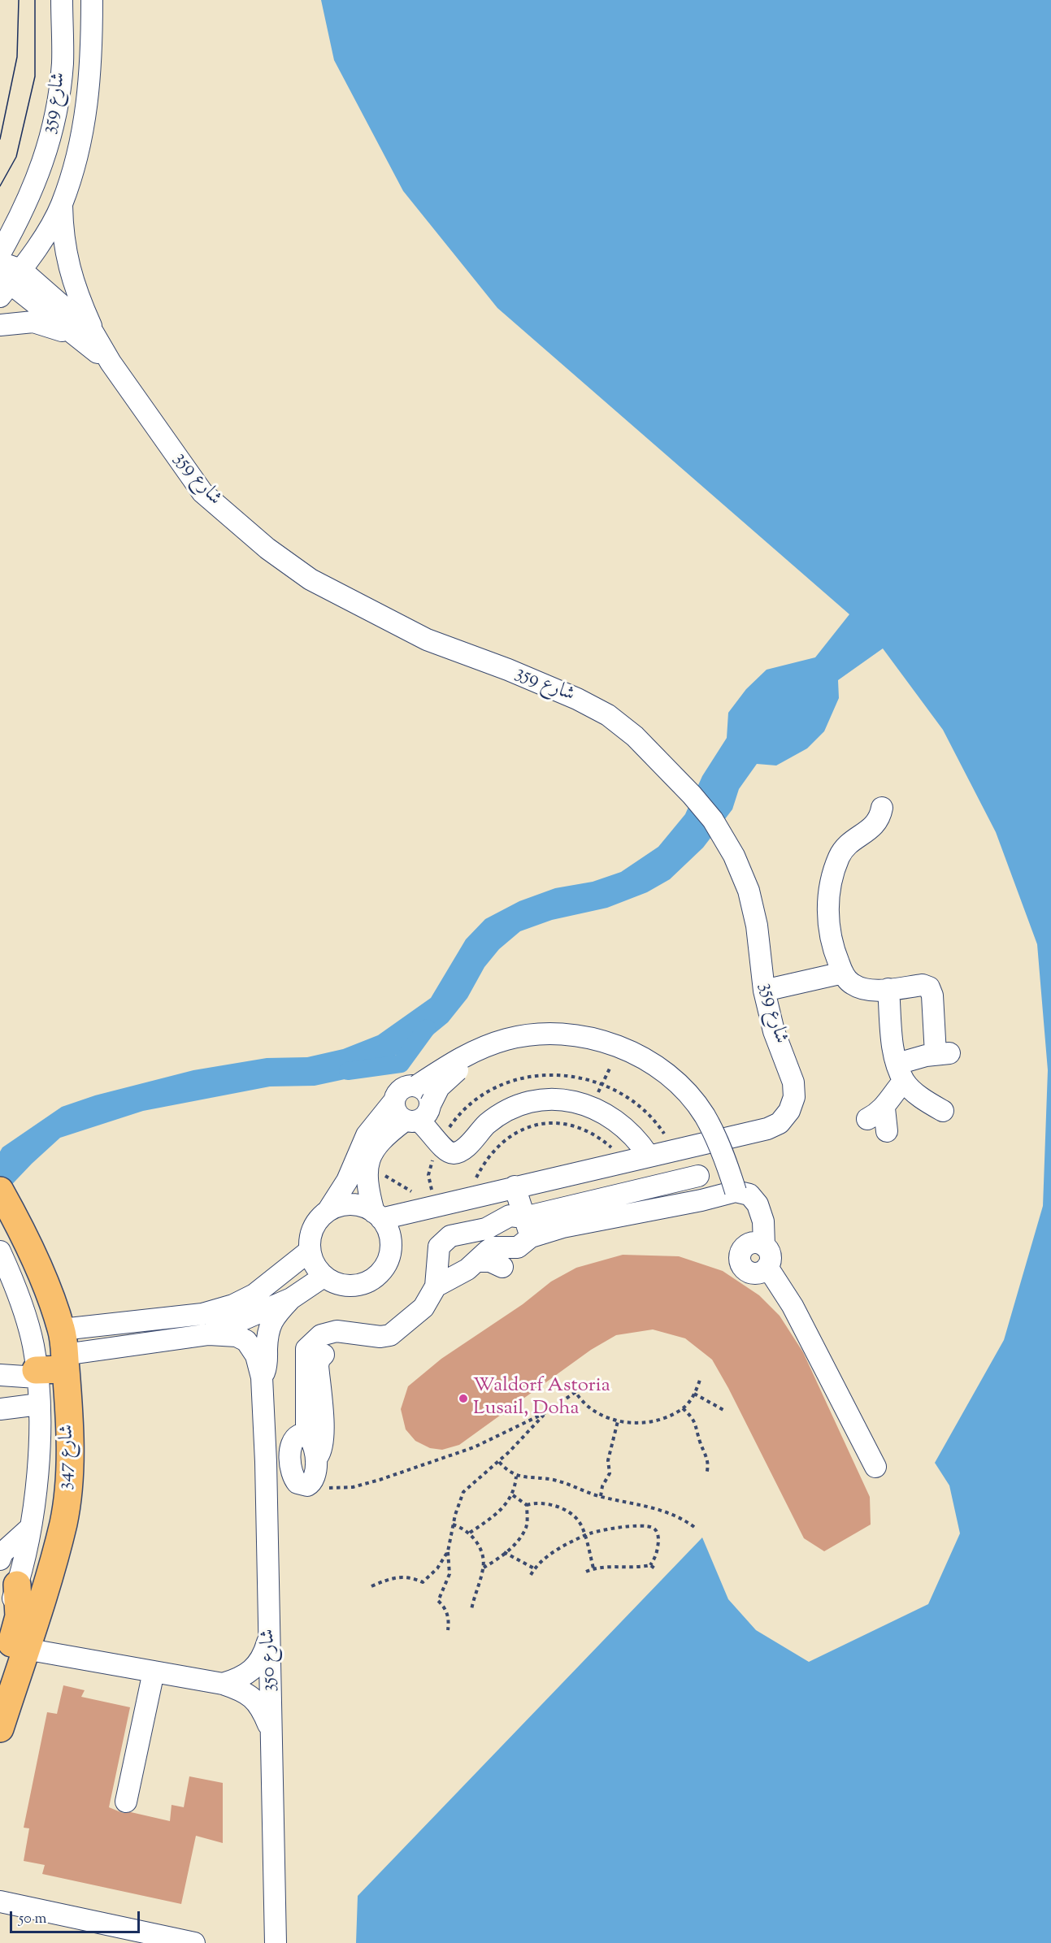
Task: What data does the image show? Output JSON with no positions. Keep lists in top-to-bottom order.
{
  "streets": {
    "main road": ["شارع 347"],
    "street": ["شارع 359", "شارع 350"]
  },
  "places": ["Waldorf Astoria Lusail, Doha"],
  "scale_bar": "50 m"
}
